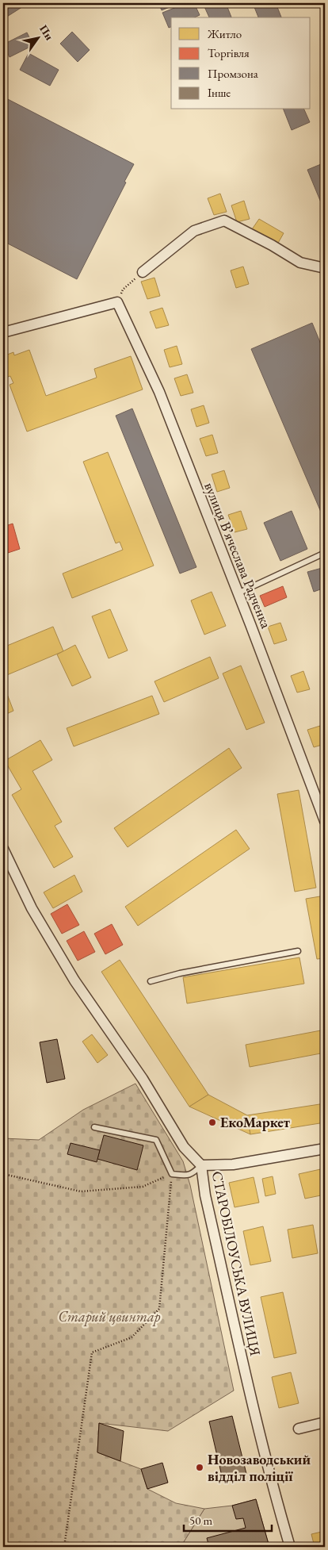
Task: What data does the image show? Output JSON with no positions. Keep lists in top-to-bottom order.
{
  "streets": {
    "street": ["вулиця Вʼячеслава Радченка", "СТАРОБІЛОУСЬКА ВУЛИЦЯ"]
  },
  "parks": ["Старий цвинтар"],
  "places": ["ЕкоМаркет", "Новозаводський відділ поліції"],
  "legend": [
    "Житло",
    "Торгівля",
    "Промзона",
    "Інше"
  ],
  "scale_bar": "50 m",
  "north": "top right"
}
